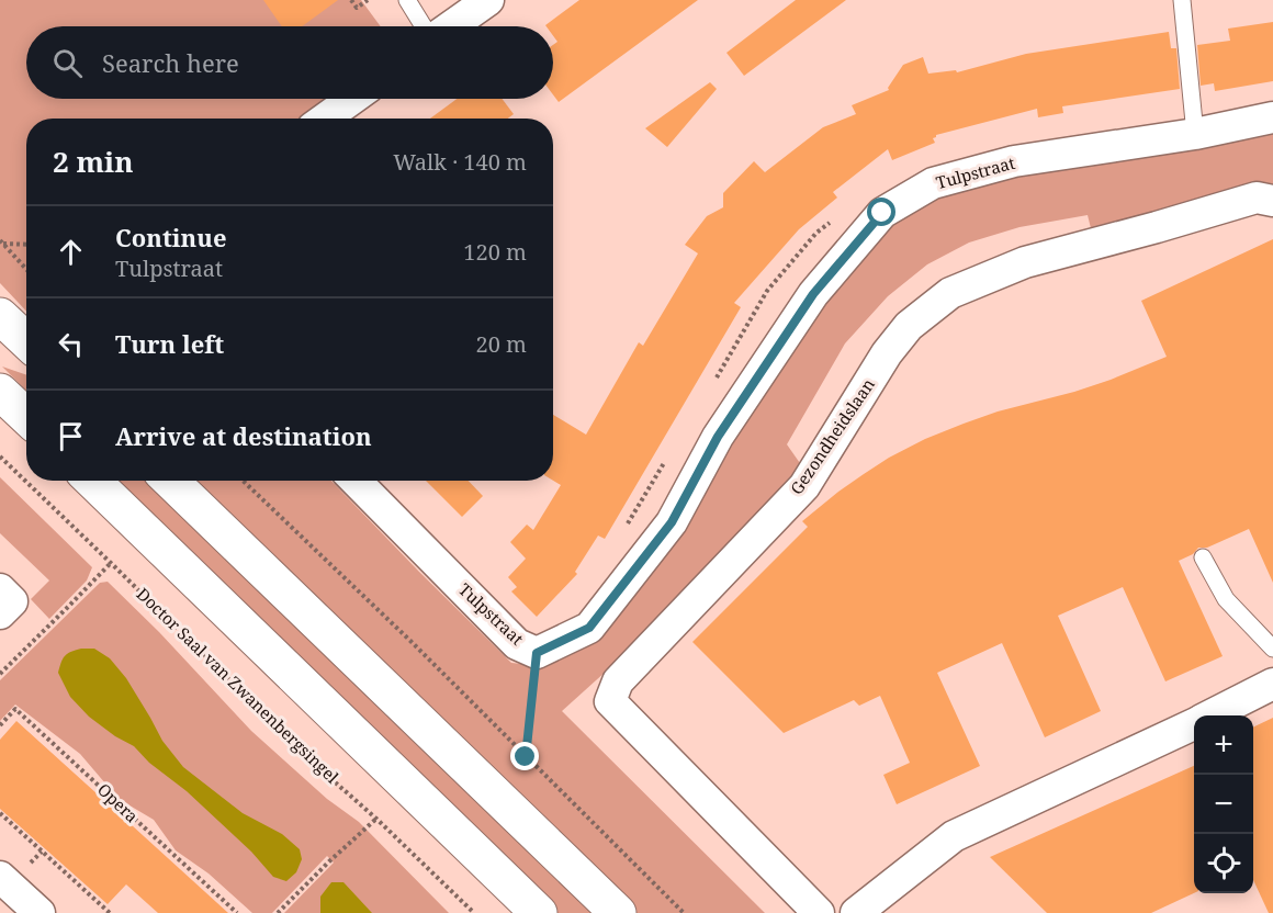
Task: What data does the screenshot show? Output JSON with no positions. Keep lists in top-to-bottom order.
{
  "streets": {
    "street": ["Tulpstraat", "Gezondheidslaan"],
    "path": ["Doctor Saal van Zwanenbergsingel", "Opera"]
  },
  "page": {
    "search": "Search here",
    "heading": ["2 min", "Walk · 140 m"],
    "list": [
      ["Continue", "Tulpstraat", "120 m"],
      ["Turn left", "20 m"],
      "Arrive at destination"
    ],
    "map_buttons": ["+", "−"]
  }
}
